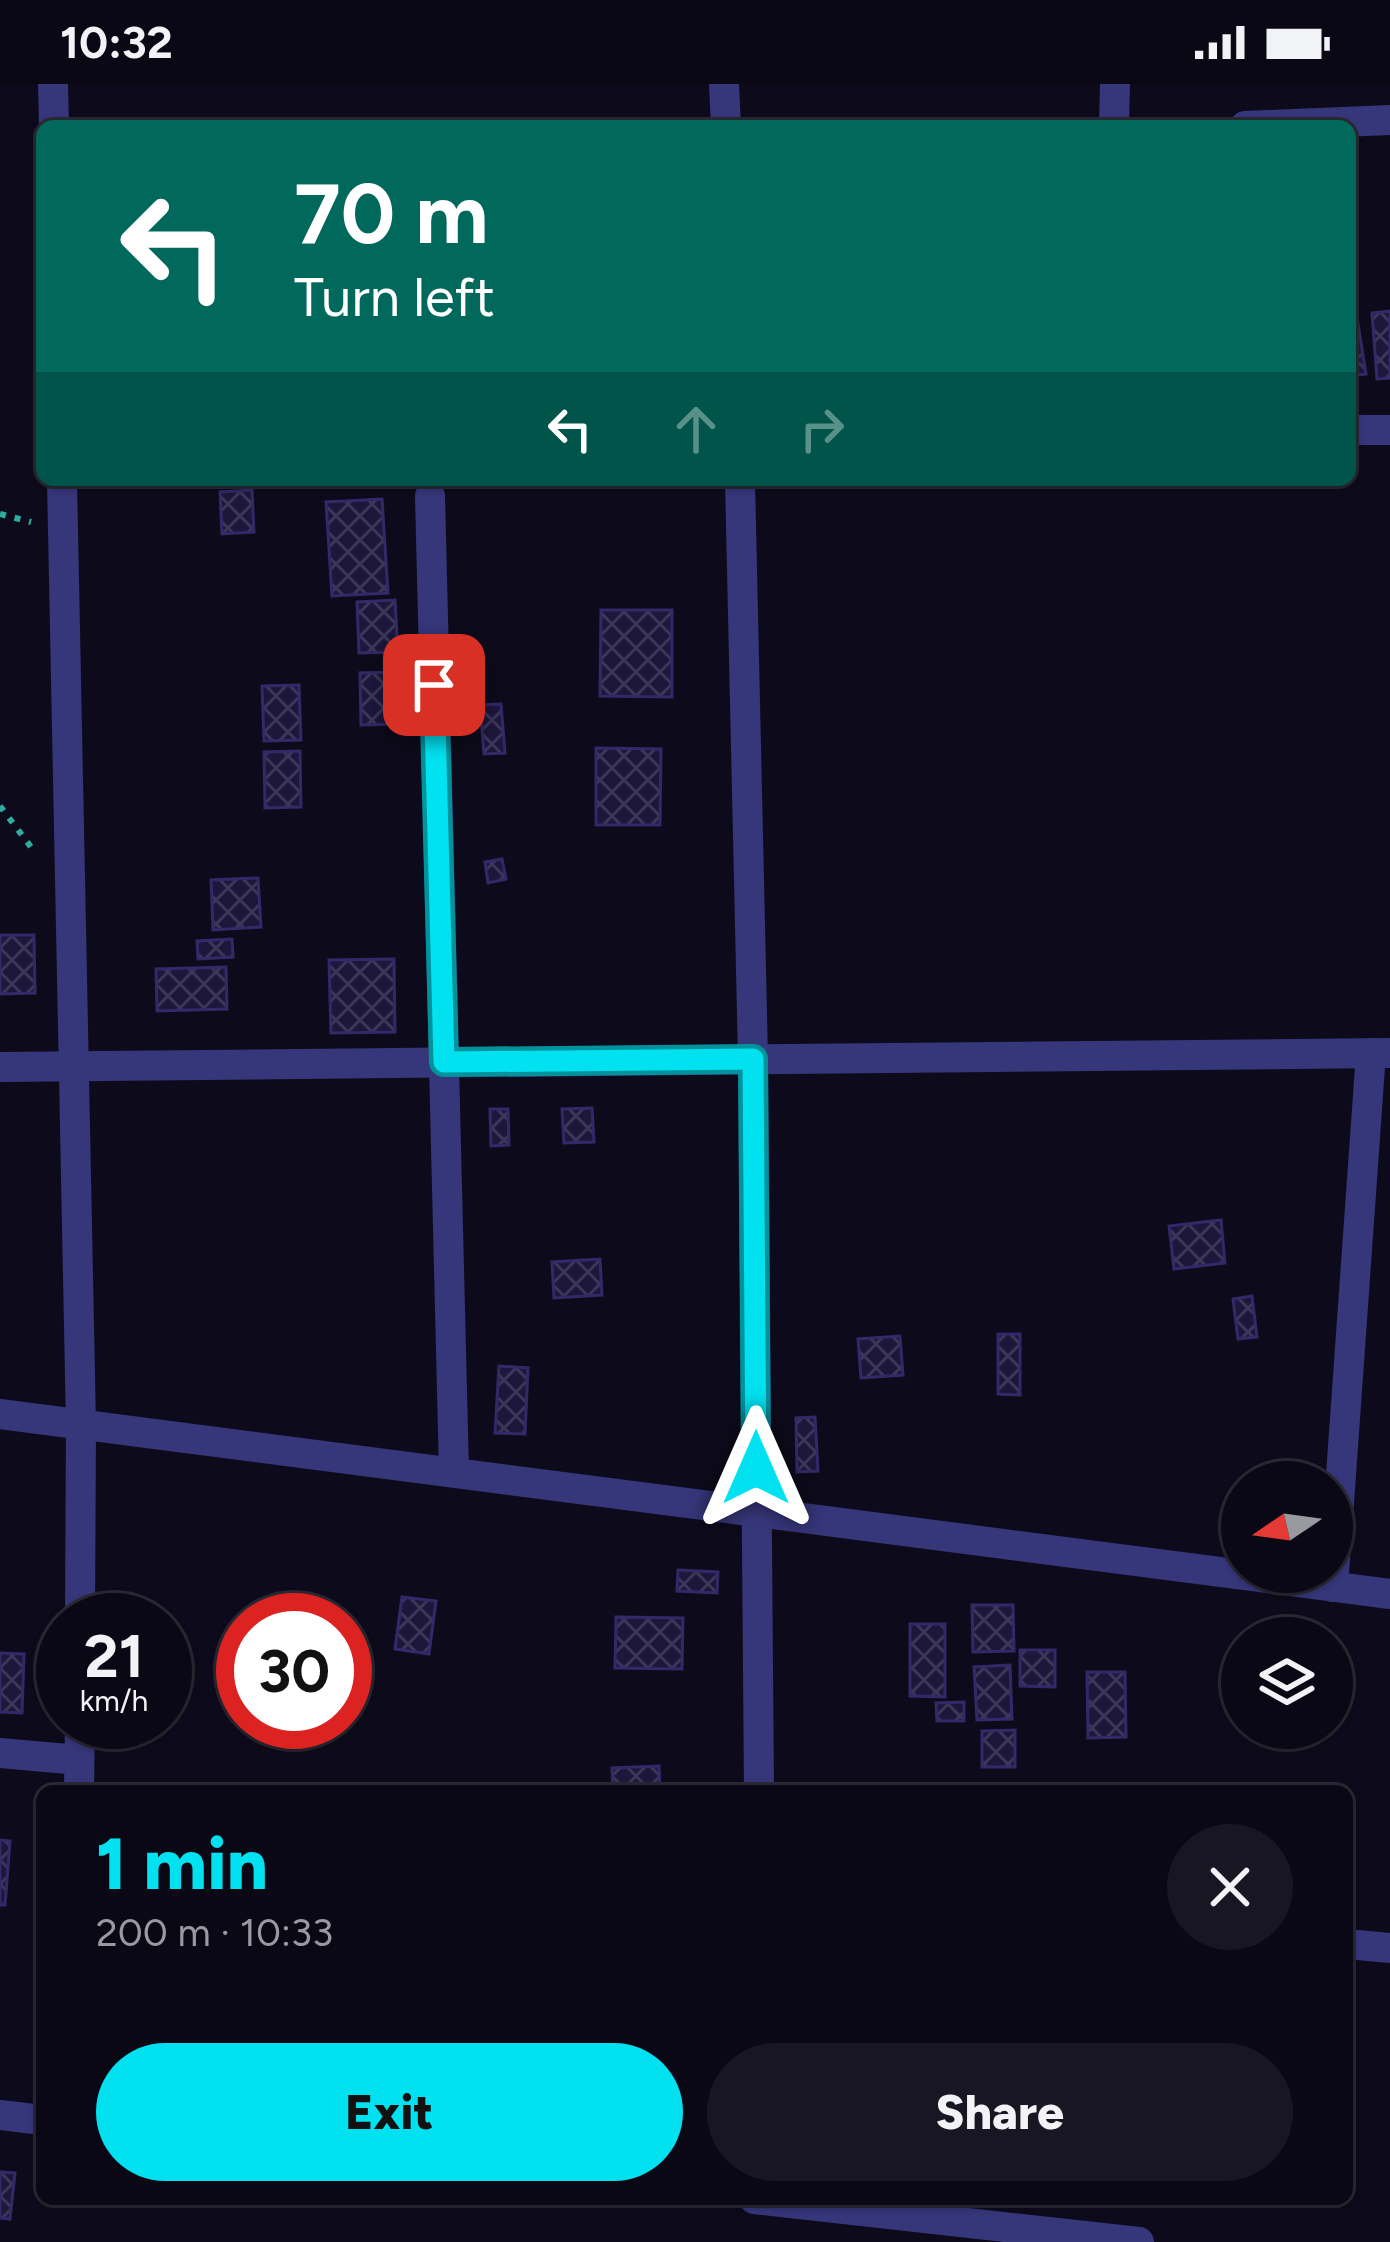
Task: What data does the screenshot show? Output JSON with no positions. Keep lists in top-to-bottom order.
{
  "north": "left",
  "page": {
    "status": "10:32",
    "turn": ["70 m", "Turn left"],
    "speed": "21 km/h",
    "limit": "30",
    "heading": ["1 min", "200 m · 10:33"],
    "buttons": ["Exit", "Share"]
  }
}
